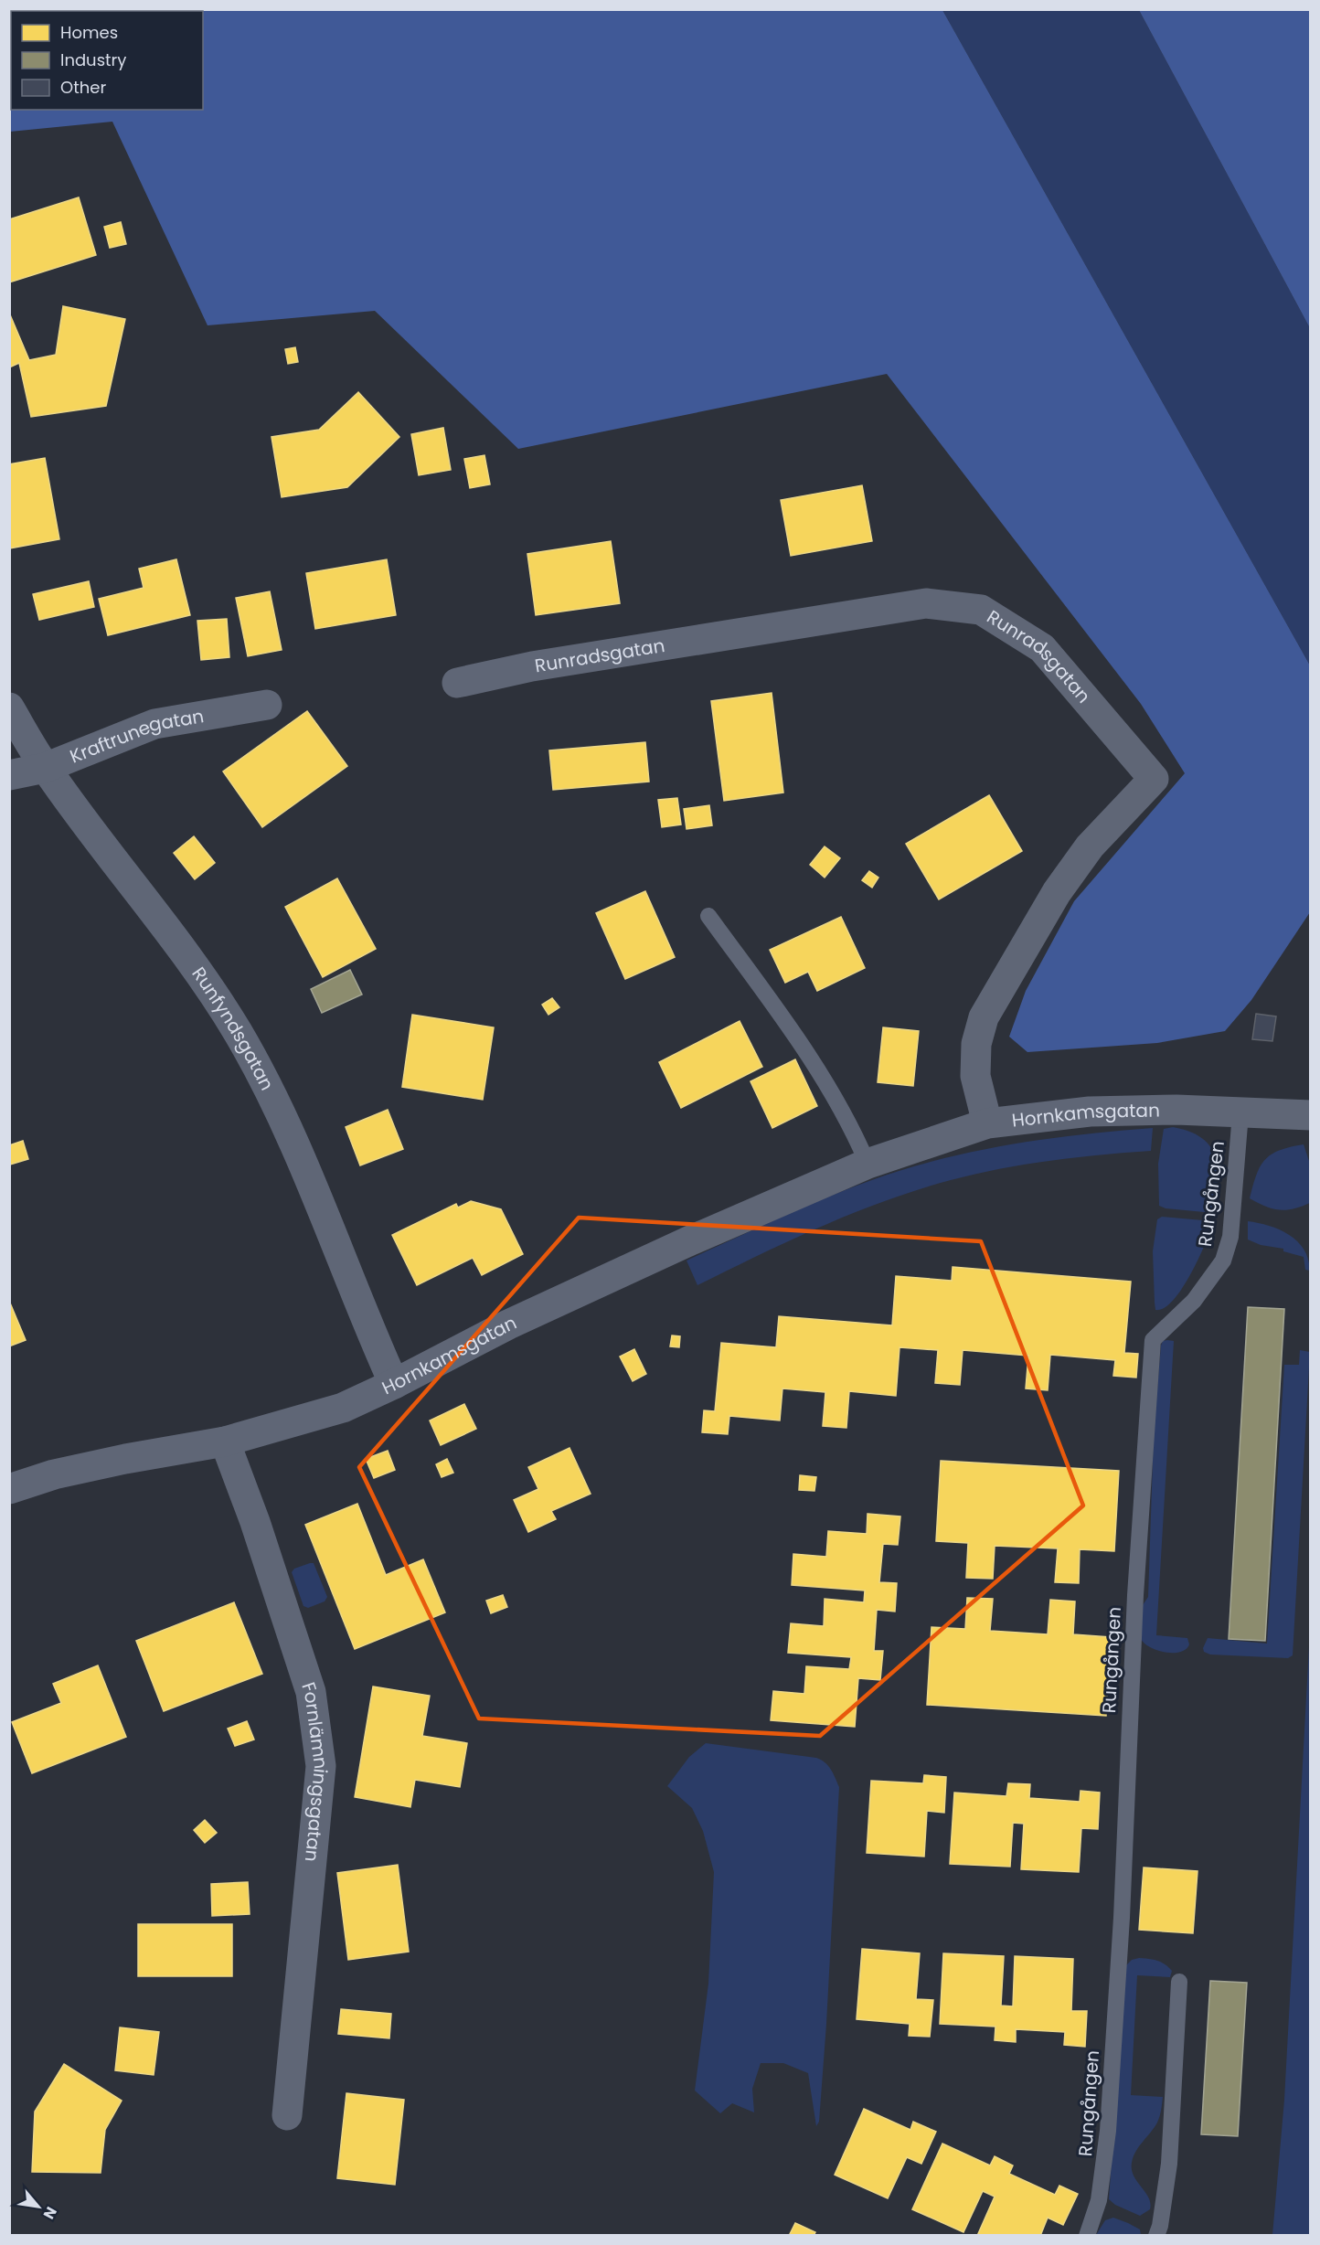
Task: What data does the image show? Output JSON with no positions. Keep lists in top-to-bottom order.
{
  "streets": {
    "street": [
      "Runradsgatan",
      "Kraftrunegatan",
      "Runfyndsgatan",
      "Hornkamsgatan",
      "Fornlämningsgatan"
    ],
    "lane": ["Rungången"]
  },
  "crossings": [
    ["Runradsgatan", "Hornkamsgatan"],
    ["Kraftrunegatan", "Runfyndsgatan"],
    ["Runfyndsgatan", "Hornkamsgatan"],
    ["Hornkamsgatan", "Rungången"],
    ["Hornkamsgatan", "Fornlämningsgatan"]
  ],
  "legend": ["Homes", "Industry", "Other"],
  "north": "bottom right"
}
